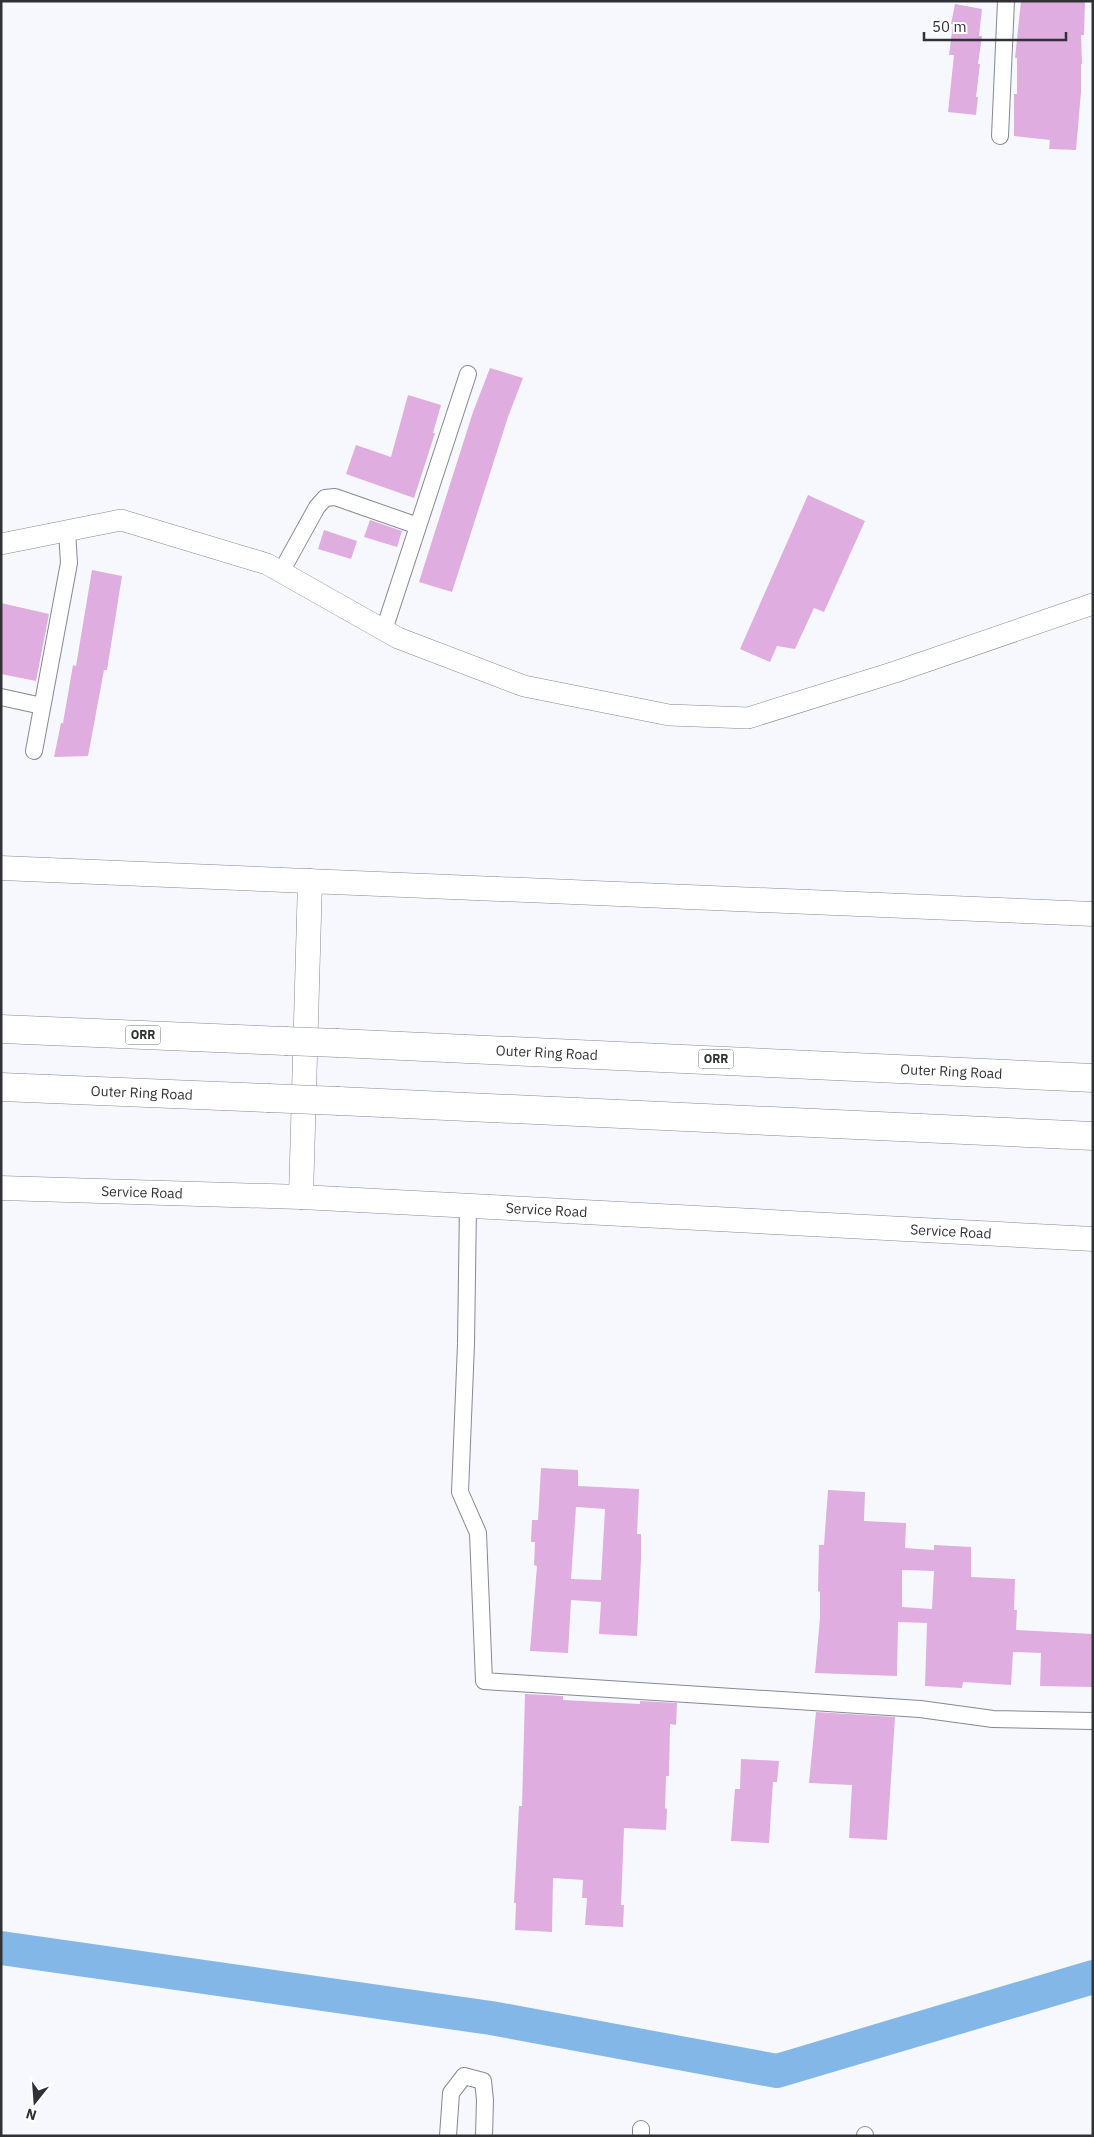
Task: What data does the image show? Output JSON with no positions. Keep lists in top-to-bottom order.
{
  "streets": {
    "highway": ["ORR", "Outer Ring Road"],
    "main road": ["Service Road"]
  },
  "scale_bar": "50 m",
  "north": "bottom"
}
